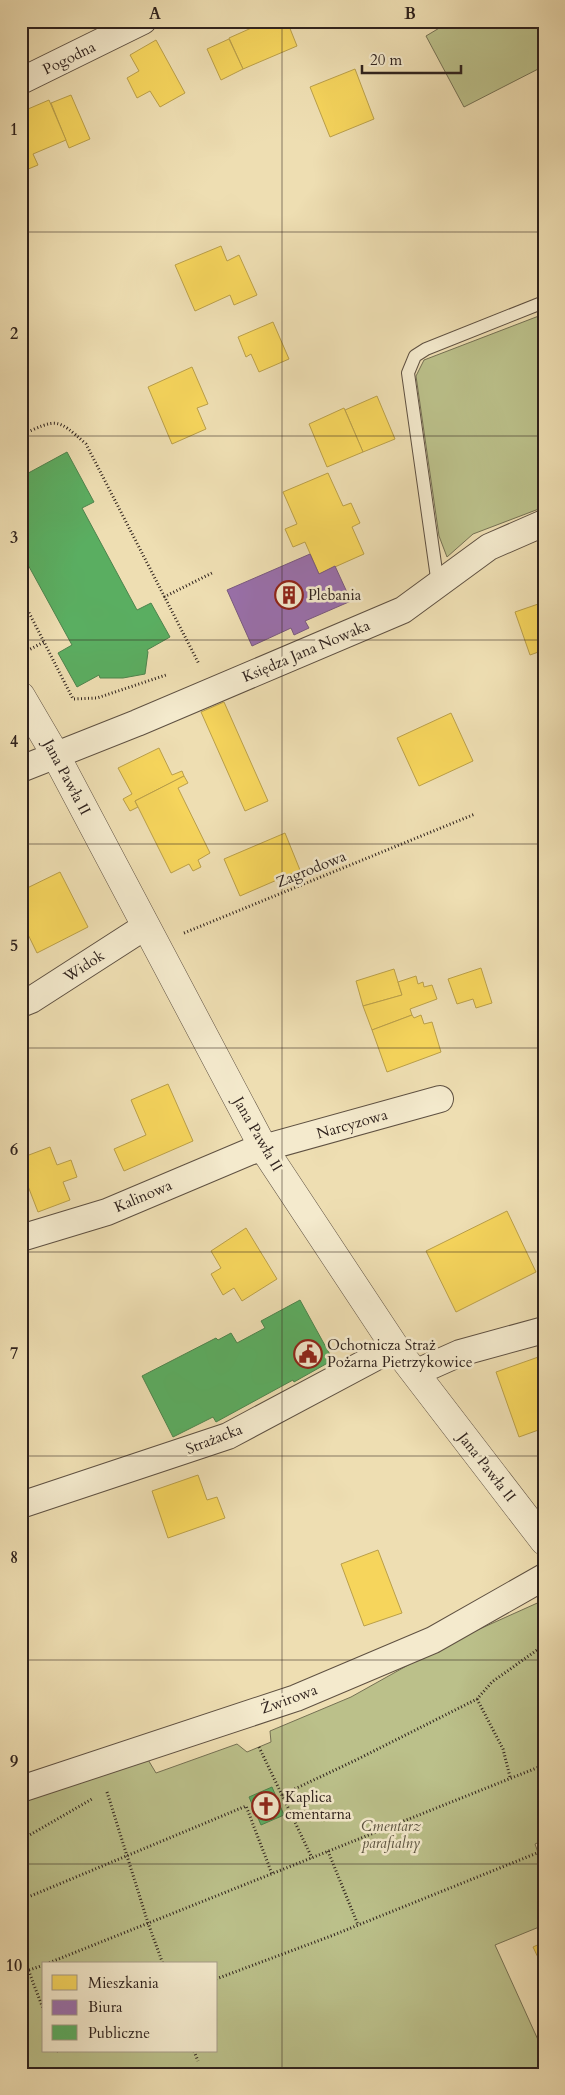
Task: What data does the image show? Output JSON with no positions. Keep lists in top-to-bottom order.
{
  "streets": {
    "street": [
      "Pogodna",
      "Księdza Jana Nowaka",
      "Jana Pawła II",
      "Widok",
      "Narcyzowa",
      "Kalinowa",
      "Strażacka",
      "Żwirowa"
    ],
    "path": ["Zagrodowa"]
  },
  "crossings": [
    ["Księdza Jana Nowaka", "Jana Pawła II"],
    ["Jana Pawła II", "Zagrodowa"],
    ["Jana Pawła II", "Widok"],
    ["Jana Pawła II", "Narcyzowa"],
    ["Jana Pawła II", "Kalinowa"],
    ["Jana Pawła II", "Strażacka"],
    ["Zagrodowa", "Widok"],
    ["Narcyzowa", "Kalinowa"]
  ],
  "parks": ["Cmentarz parafialny"],
  "places": {
    "building": ["Plebania"],
    "public building": ["Ochotnicza Straż Pożarna Pietrzykowice"],
    "church": ["Kaplica cmentarna"]
  },
  "legend": ["Mieszkania", "Biura", "Publiczne"],
  "scale_bar": "20 m",
  "grid": {
    "columns": ["A", "B"],
    "rows": [
      "1",
      "2",
      "3",
      "4",
      "5",
      "6",
      "7",
      "8",
      "9",
      "10"
    ]
  }
}
